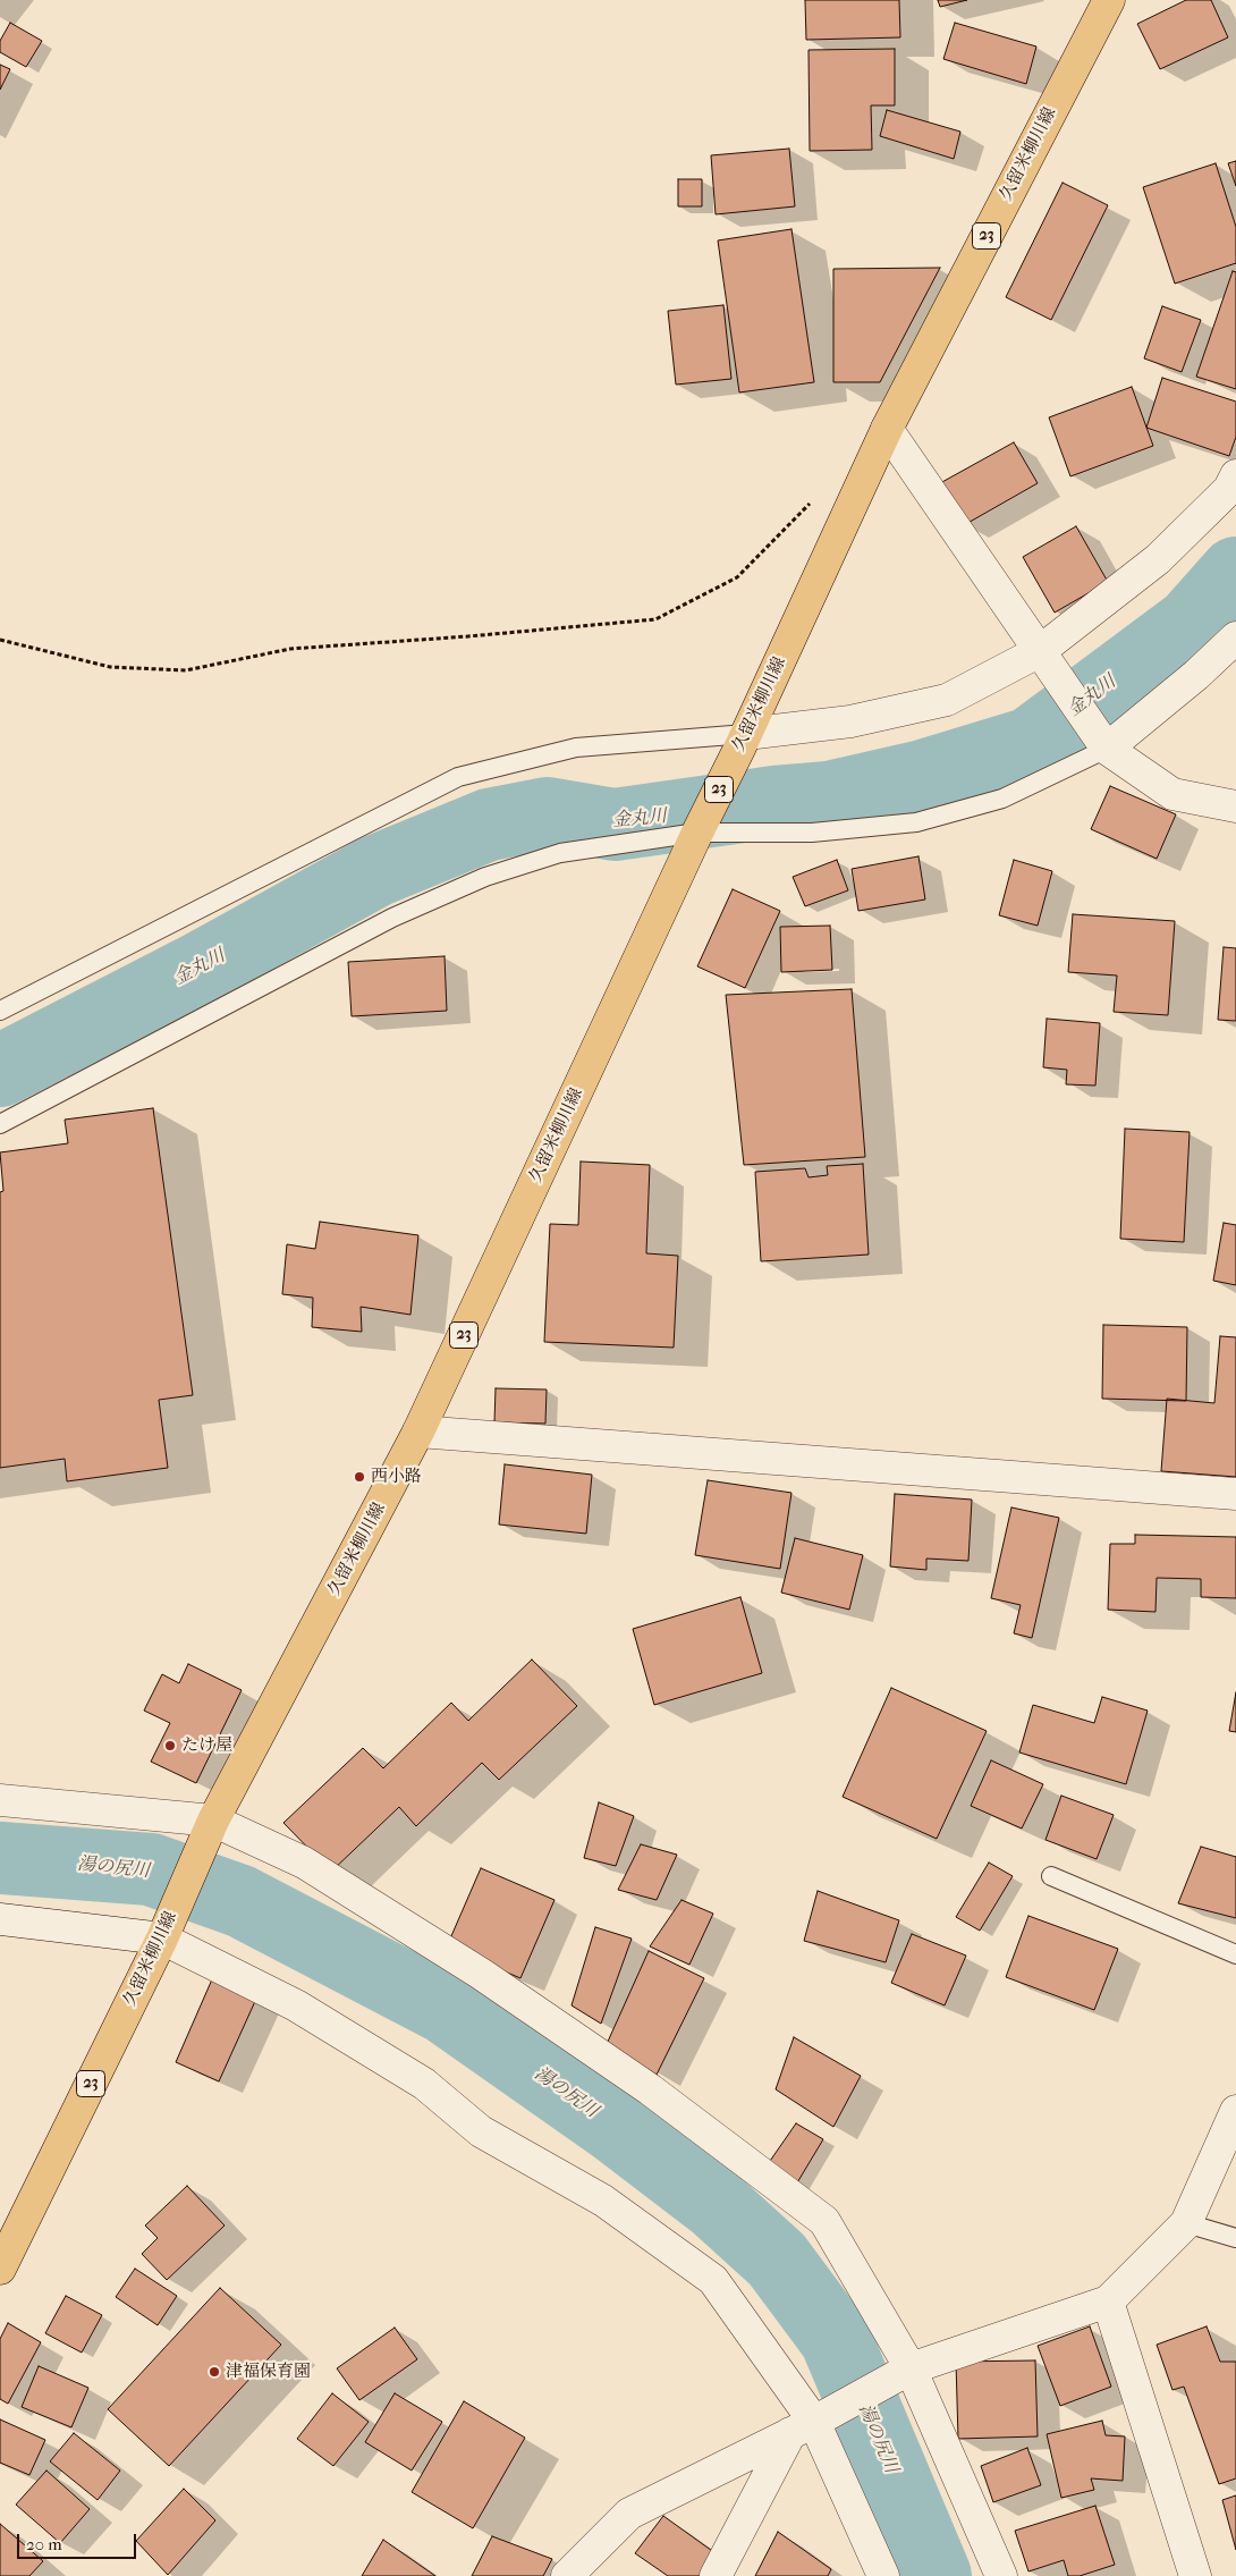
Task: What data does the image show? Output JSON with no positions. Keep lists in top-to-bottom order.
{
  "streets": {
    "main road": ["久留米柳川線", "23"]
  },
  "water": ["金丸川", "湯の尻川"],
  "places": ["西小路", "たけ屋", "津福保育園"],
  "scale_bar": "20 m"
}
